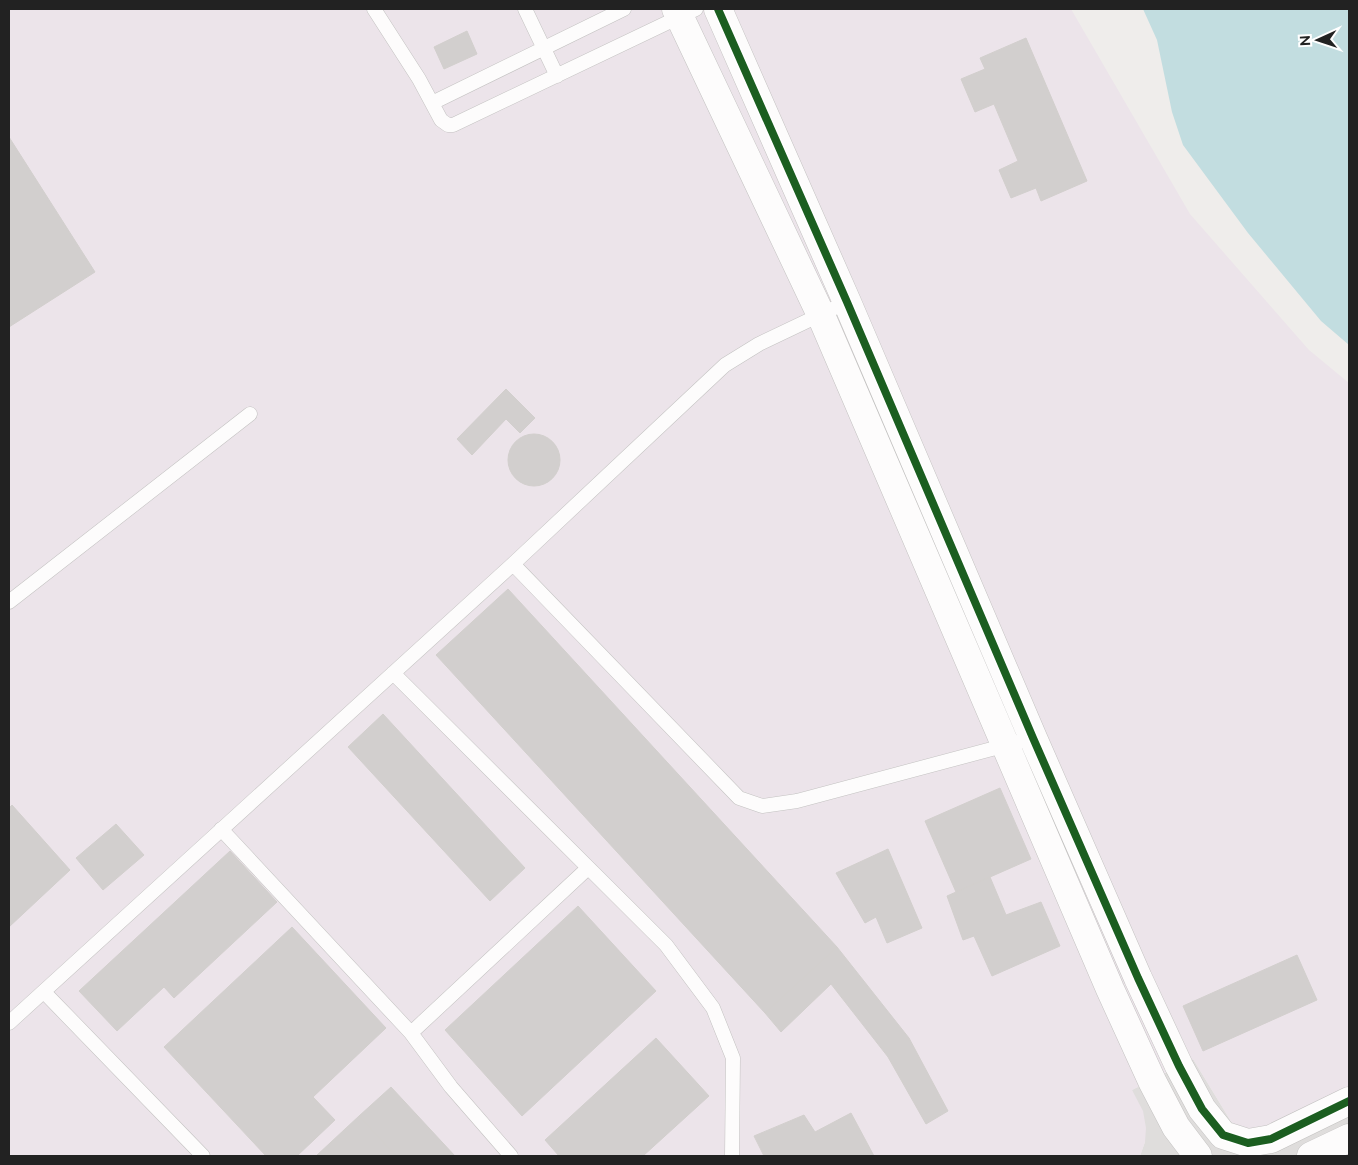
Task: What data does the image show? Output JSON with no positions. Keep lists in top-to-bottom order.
{
  "north": "left"
}
